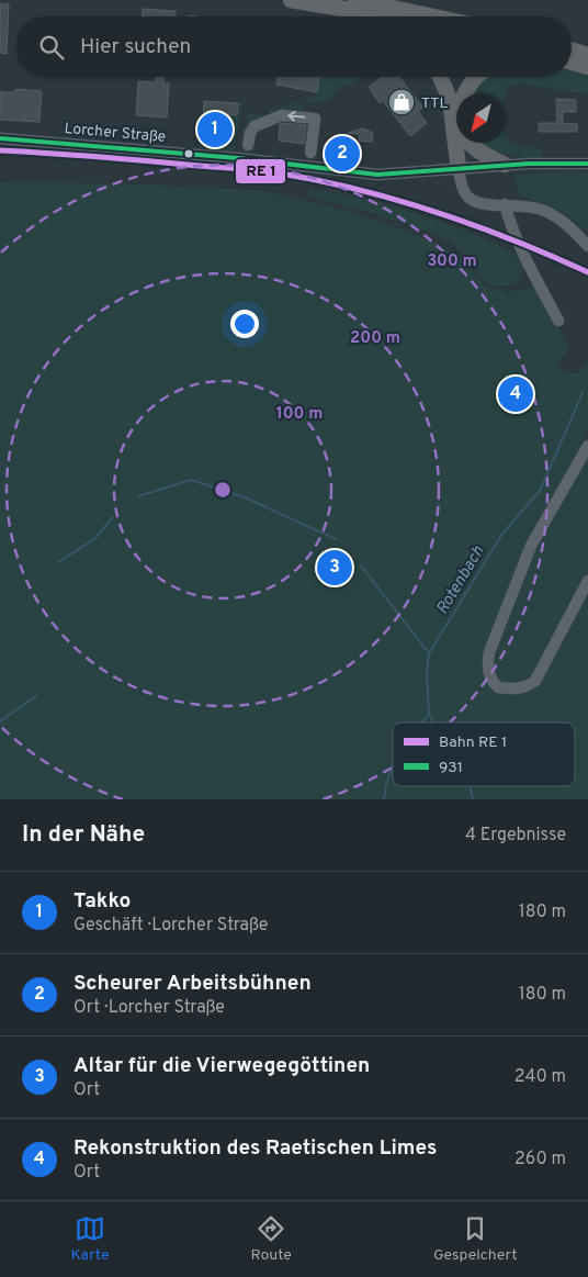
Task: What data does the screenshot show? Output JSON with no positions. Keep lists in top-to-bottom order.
{
  "streets": {
    "street": ["Lorcher Straße"]
  },
  "water": ["Rotenbach"],
  "places": {
    "shop": ["TTL"]
  },
  "lines": ["transit line 931"],
  "legend": ["Bahn RE 1", "931"],
  "north": "bottom left",
  "page": {
    "search": "Hier suchen",
    "pins": [
      "1",
      "2",
      "4",
      "3"
    ],
    "heading": ["In der Nähe", "4 Ergebnisse"],
    "list": [
      {
        "mark": "1",
        "name": "Takko",
        "note": "Geschäft · Lorcher Straße",
        "value": "180 m"
      },
      {
        "mark": "2",
        "name": "Scheurer Arbeitsbühnen",
        "note": "Ort · Lorcher Straße",
        "value": "180 m"
      },
      {
        "mark": "3",
        "name": "Altar für die Vierwegegöttinen",
        "note": "Ort",
        "value": "240 m"
      },
      {
        "mark": "4",
        "name": "Rekonstruktion des Raetischen Limes",
        "note": "Ort",
        "value": "260 m"
      }
    ],
    "nav": ["Karte", "Route", "Gespeichert"]
  },
  "rings": ["300 m", "200 m", "100 m"]
}
